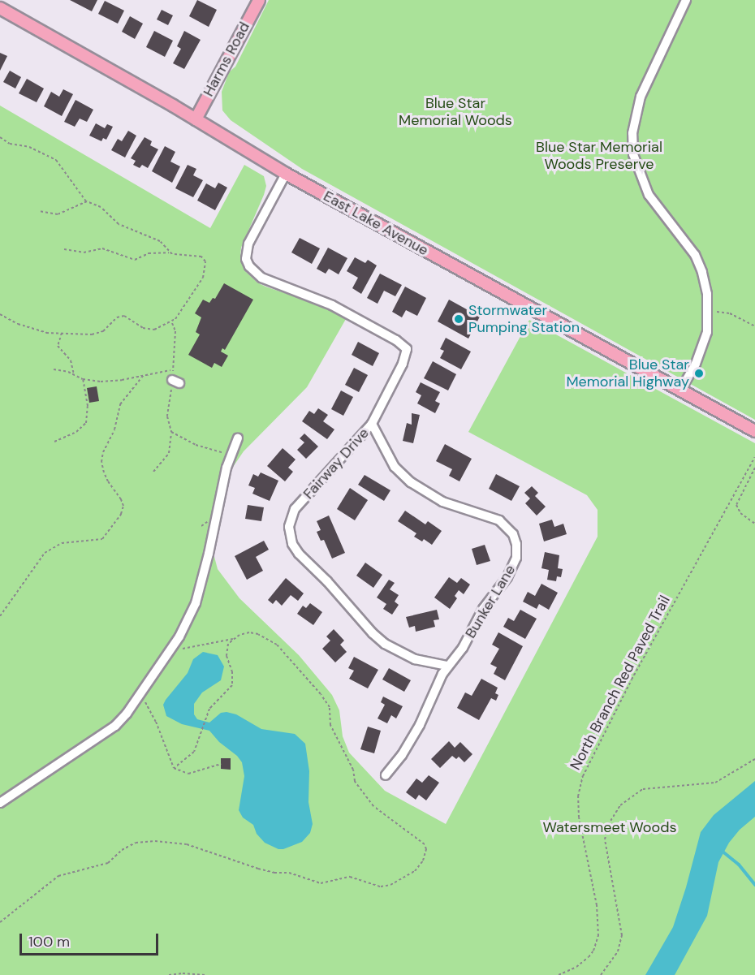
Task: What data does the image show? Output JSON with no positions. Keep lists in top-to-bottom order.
{
  "streets": {
    "main road": ["Harms Road", "East Lake Avenue"],
    "street": ["Fairway Drive", "Bunker Lane"],
    "path": ["North Branch Red Paved Trail"]
  },
  "crossings": [
    ["Harms Road", "East Lake Avenue"],
    ["East Lake Avenue", "Fairway Drive"],
    ["Fairway Drive", "Bunker Lane"]
  ],
  "parks": ["Blue Star Memorial Woods", "Blue Star Memorial Woods Preserve", "Watersmeet Woods"],
  "places": ["Stormwater Pumping Station", "Blue Star Memorial Highway"],
  "scale_bar": "100 m"
}
